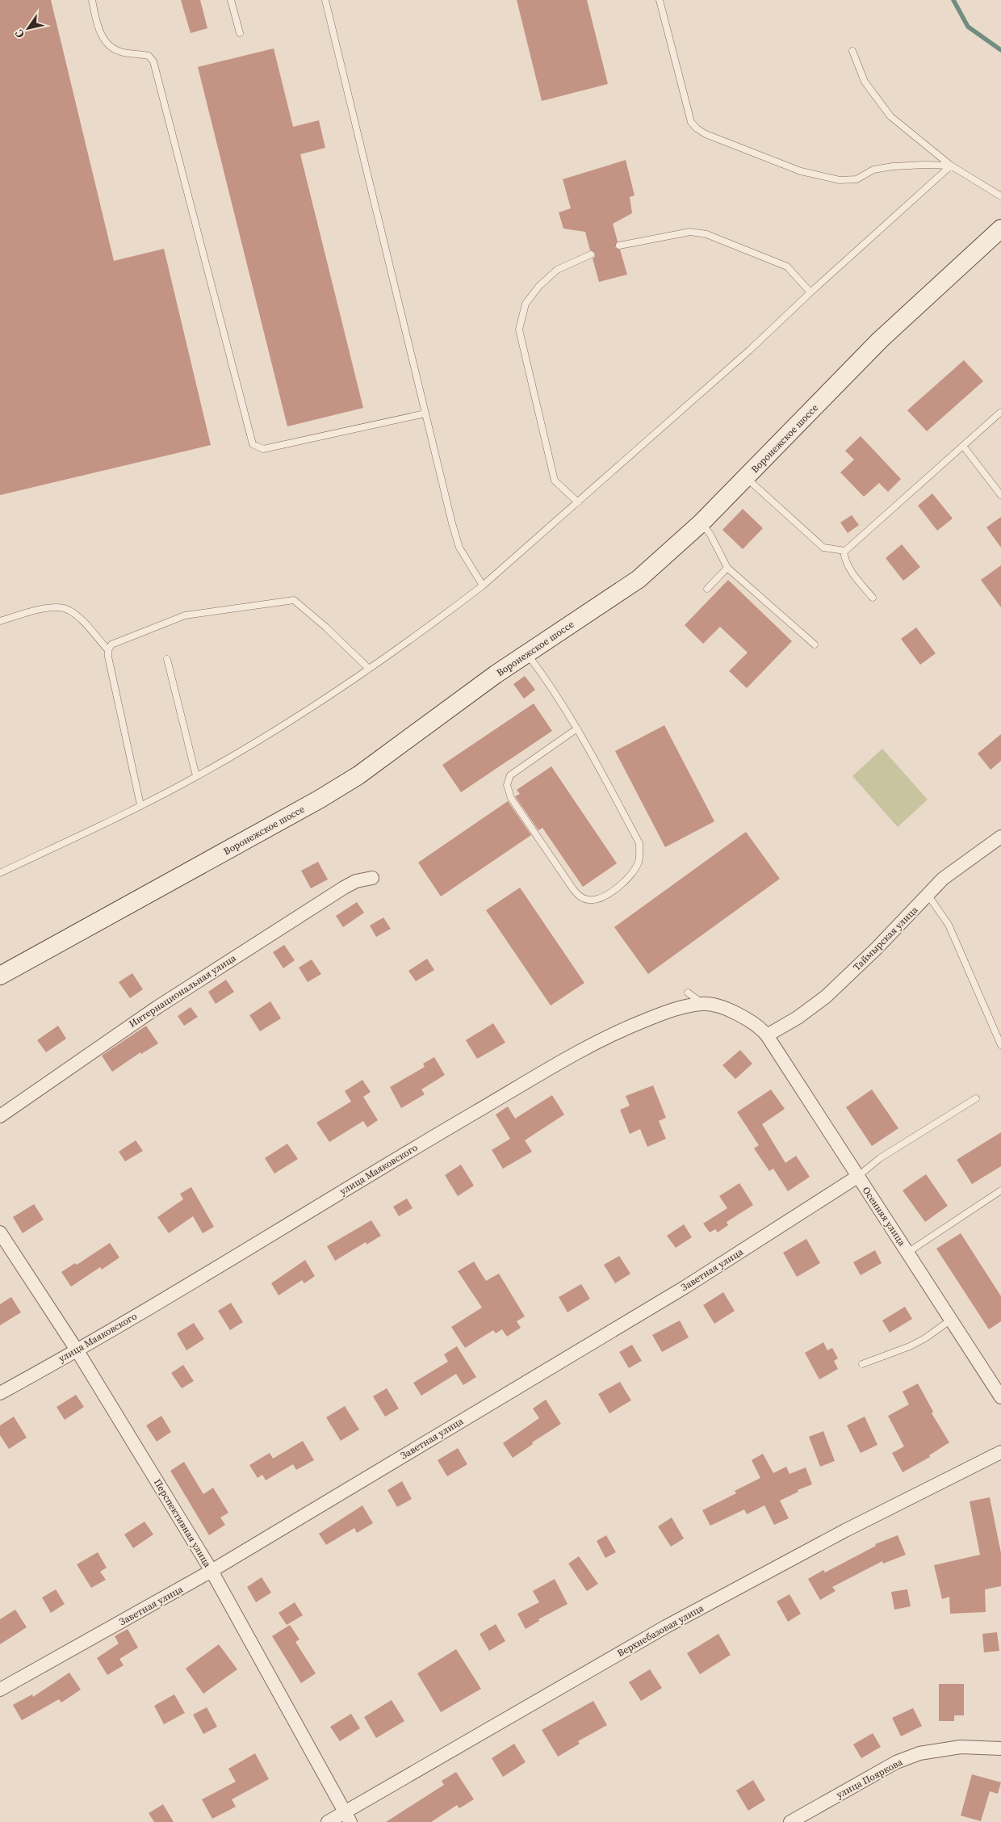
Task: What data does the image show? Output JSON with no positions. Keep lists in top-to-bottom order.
{
  "streets": {
    "main road": ["Воронежское шоссе"],
    "street": [
      "Таймырская улица",
      "Интернациональная улица",
      "улица Маяковского",
      "Осенняя улица",
      "Заветная улица",
      "Перспективная улица",
      "Верхнебазовая улица",
      "улица Пояркова"
    ]
  },
  "crossings": [
    ["Таймырская улица", "улица Маяковского"],
    ["Таймырская улица", "Осенняя улица"],
    ["улица Маяковского", "Осенняя улица"],
    ["улица Маяковского", "Перспективная улица"],
    ["Осенняя улица", "Заветная улица"],
    ["Заветная улица", "Перспективная улица"],
    ["Перспективная улица", "Верхнебазовая улица"]
  ],
  "north": "bottom left"
}
